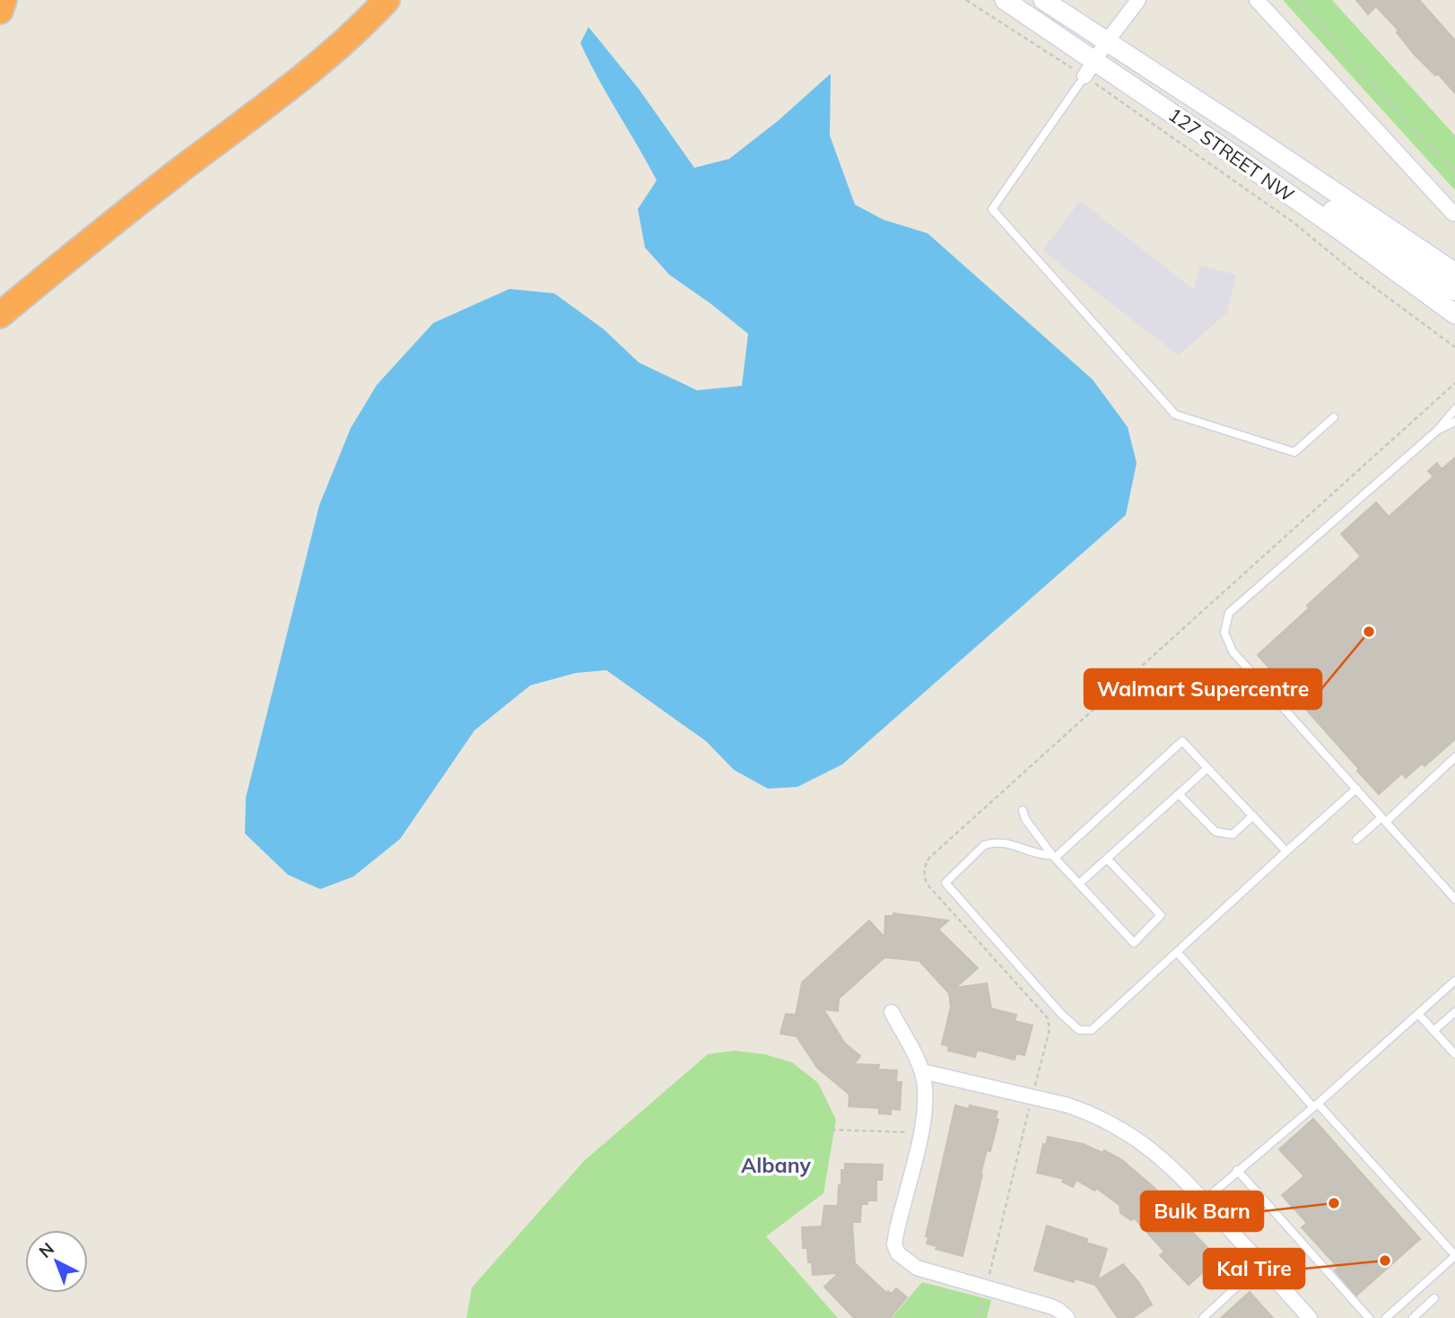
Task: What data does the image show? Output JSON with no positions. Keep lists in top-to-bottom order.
{
  "streets": {
    "main road": ["127 STREET NW"]
  },
  "districts": ["Albany"],
  "places": ["Walmart Supercentre", "Bulk Barn", "Kal Tire"],
  "north": "top left"
}
